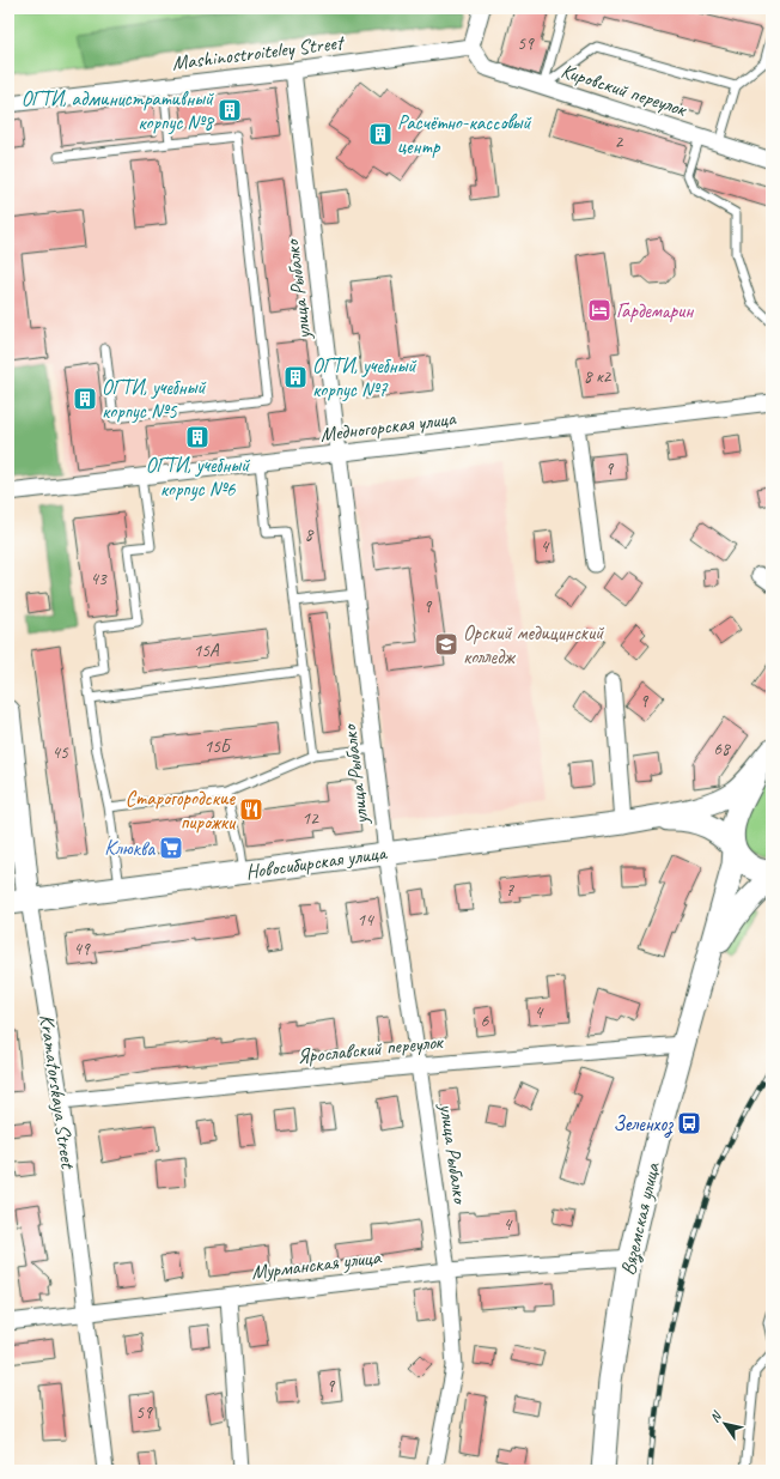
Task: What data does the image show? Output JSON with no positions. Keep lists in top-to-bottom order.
{
  "streets": {
    "main road": ["Новосибирская улица", "Kramatorskaya Street", "Вяземская улица"],
    "street": [
      "Mashinostroiteley Street",
      "Кировский переулок",
      "улица Рыбалко",
      "Медногорская улица",
      "Ярославский переулок",
      "Мурманская улица"
    ]
  },
  "crossings": [
    ["Mashinostroiteley Street", "Кировский переулок"],
    ["Mashinostroiteley Street", "улица Рыбалко"],
    ["улица Рыбалко", "Медногорская улица"],
    ["улица Рыбалко", "Новосибирская улица"],
    ["улица Рыбалко", "Ярославский переулок"],
    ["улица Рыбалко", "Мурманская улица"],
    ["Новосибирская улица", "Kramatorskaya Street"],
    ["Ярославский переулок", "Kramatorskaya Street"],
    ["Ярославский переулок", "Вяземская улица"],
    ["Kramatorskaya Street", "Мурманская улица"],
    ["Вяземская улица", "Мурманская улица"]
  ],
  "places": {
    "building": [
      "ОГТИ, административный корпус №8",
      "Расчётно-кассовый центр",
      "ОГТИ, учебный корпус №7",
      "ОГТИ, учебный корпус №5",
      "ОГТИ, учебный корпус №6"
    ],
    "hotel": ["Гардемарин"],
    "school or university": ["Орский медицинский колледж"],
    "restaurant": ["Старогородские пирожки"],
    "supermarket": ["Клюква"],
    "bus stop": ["Зеленхоз"]
  },
  "house_numbers": [
    "59",
    "2",
    "8 к2",
    "9",
    "8",
    "4",
    "43",
    "9",
    "15А",
    "9",
    "15Б",
    "68",
    "45",
    "12",
    "7",
    "14",
    "49",
    "4",
    "6",
    "4",
    "9",
    "59"
  ],
  "north": "top left"
}
